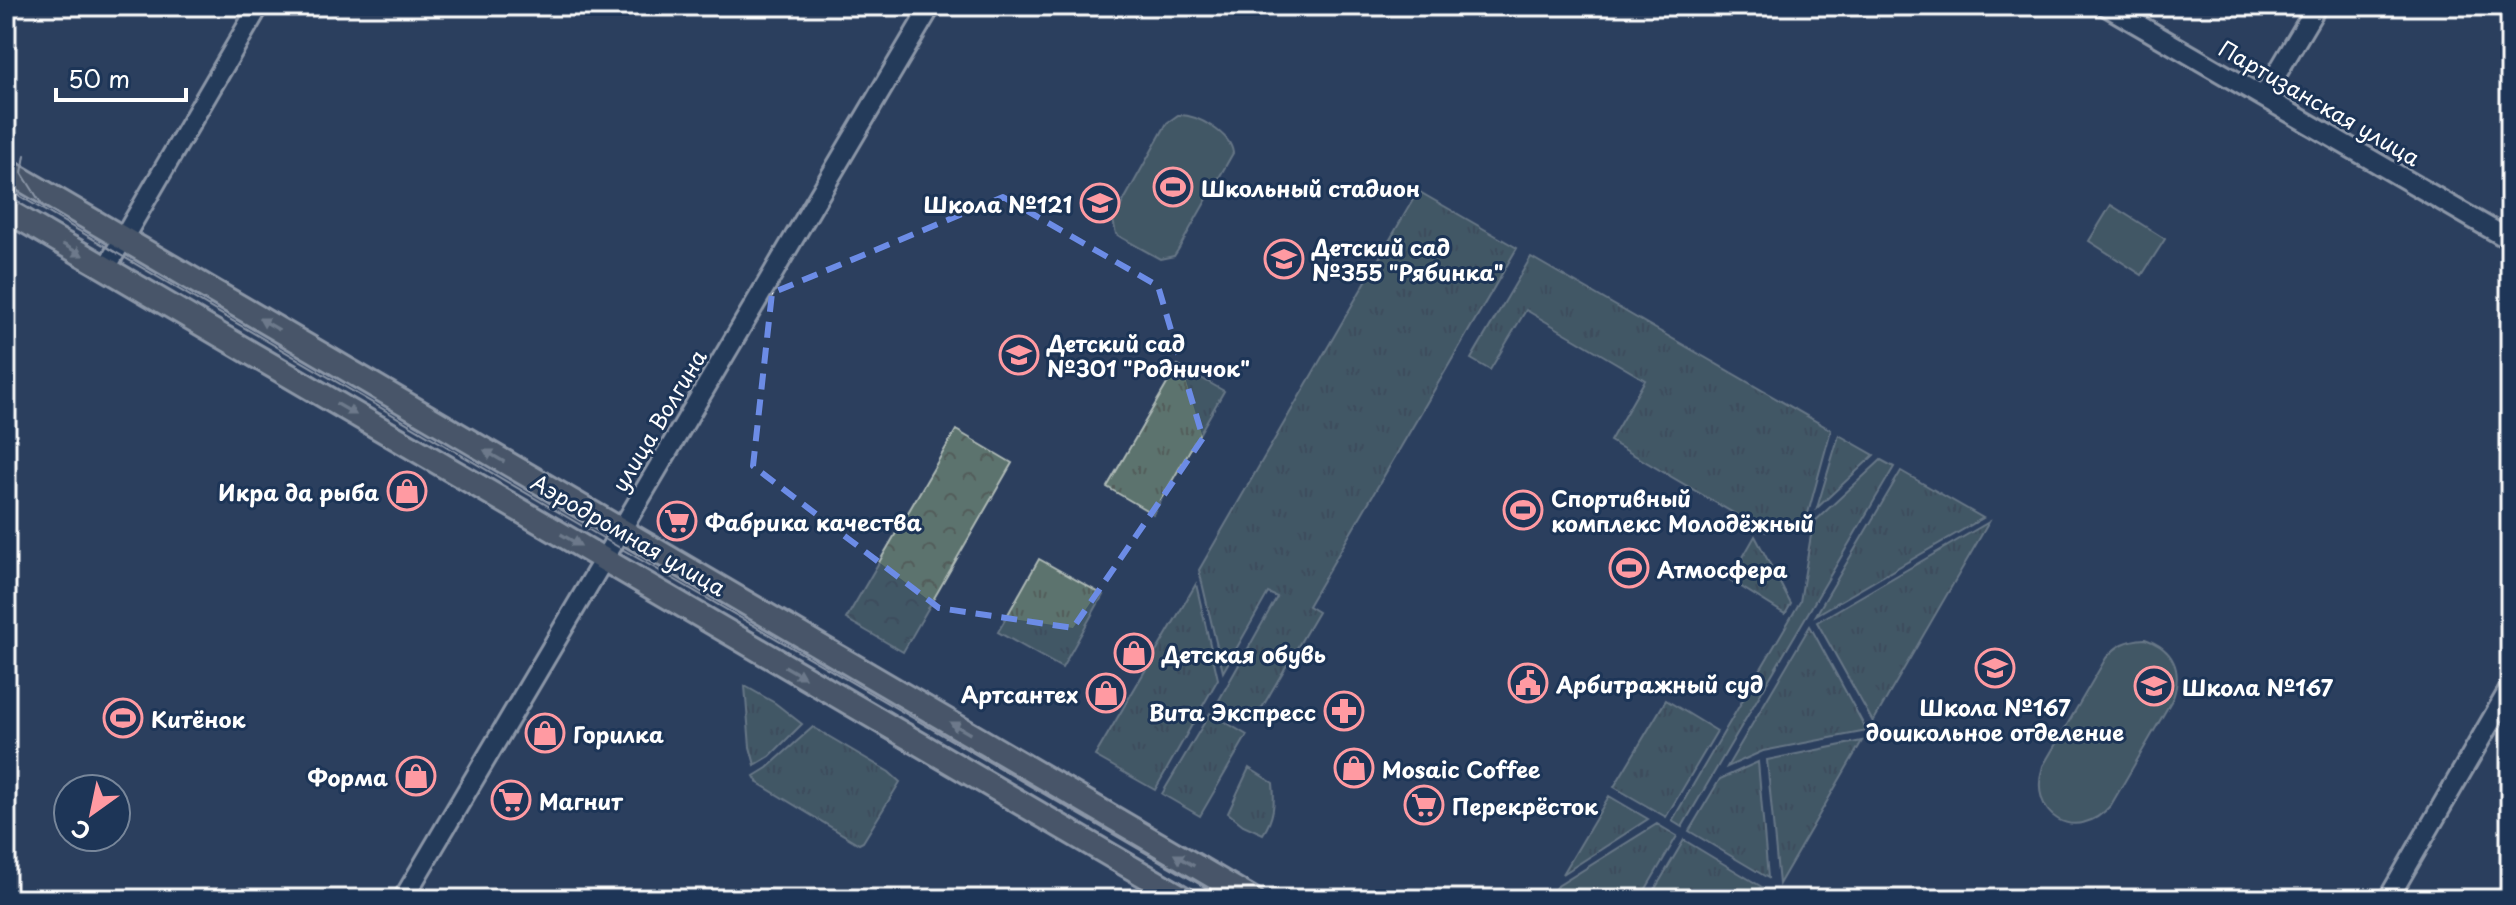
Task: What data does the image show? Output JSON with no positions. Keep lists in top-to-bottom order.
{
  "streets": {
    "main road": ["Аэродромная улица"],
    "street": ["Партизанская улица", "улица Волгина"]
  },
  "crossings": [
    ["улица Волгина", "Аэродромная улица"]
  ],
  "places": {
    "sports": [
      "Школьный стадион",
      "Спортивный комплекс Молодёжный",
      "Атмосфера",
      "Китёнок"
    ],
    "school or university": [
      "Школа №121",
      "Детский сад №355 \"Рябинка\"",
      "Детский сад №301 \"Родничок\"",
      "Школа №167 дошкольное отделение",
      "Школа №167"
    ],
    "shop": [
      "Икра да рыба",
      "Детская обувь",
      "Артсантех",
      "Горилка",
      "Mosaic Coffee",
      "Форма"
    ],
    "supermarket": ["Фабрика качества", "Магнит", "Перекрёсток"],
    "public building": ["Арбитражный суд"],
    "pharmacy": ["Вита Экспресс"]
  },
  "scale_bar": "50 m",
  "north": "bottom left"
}
